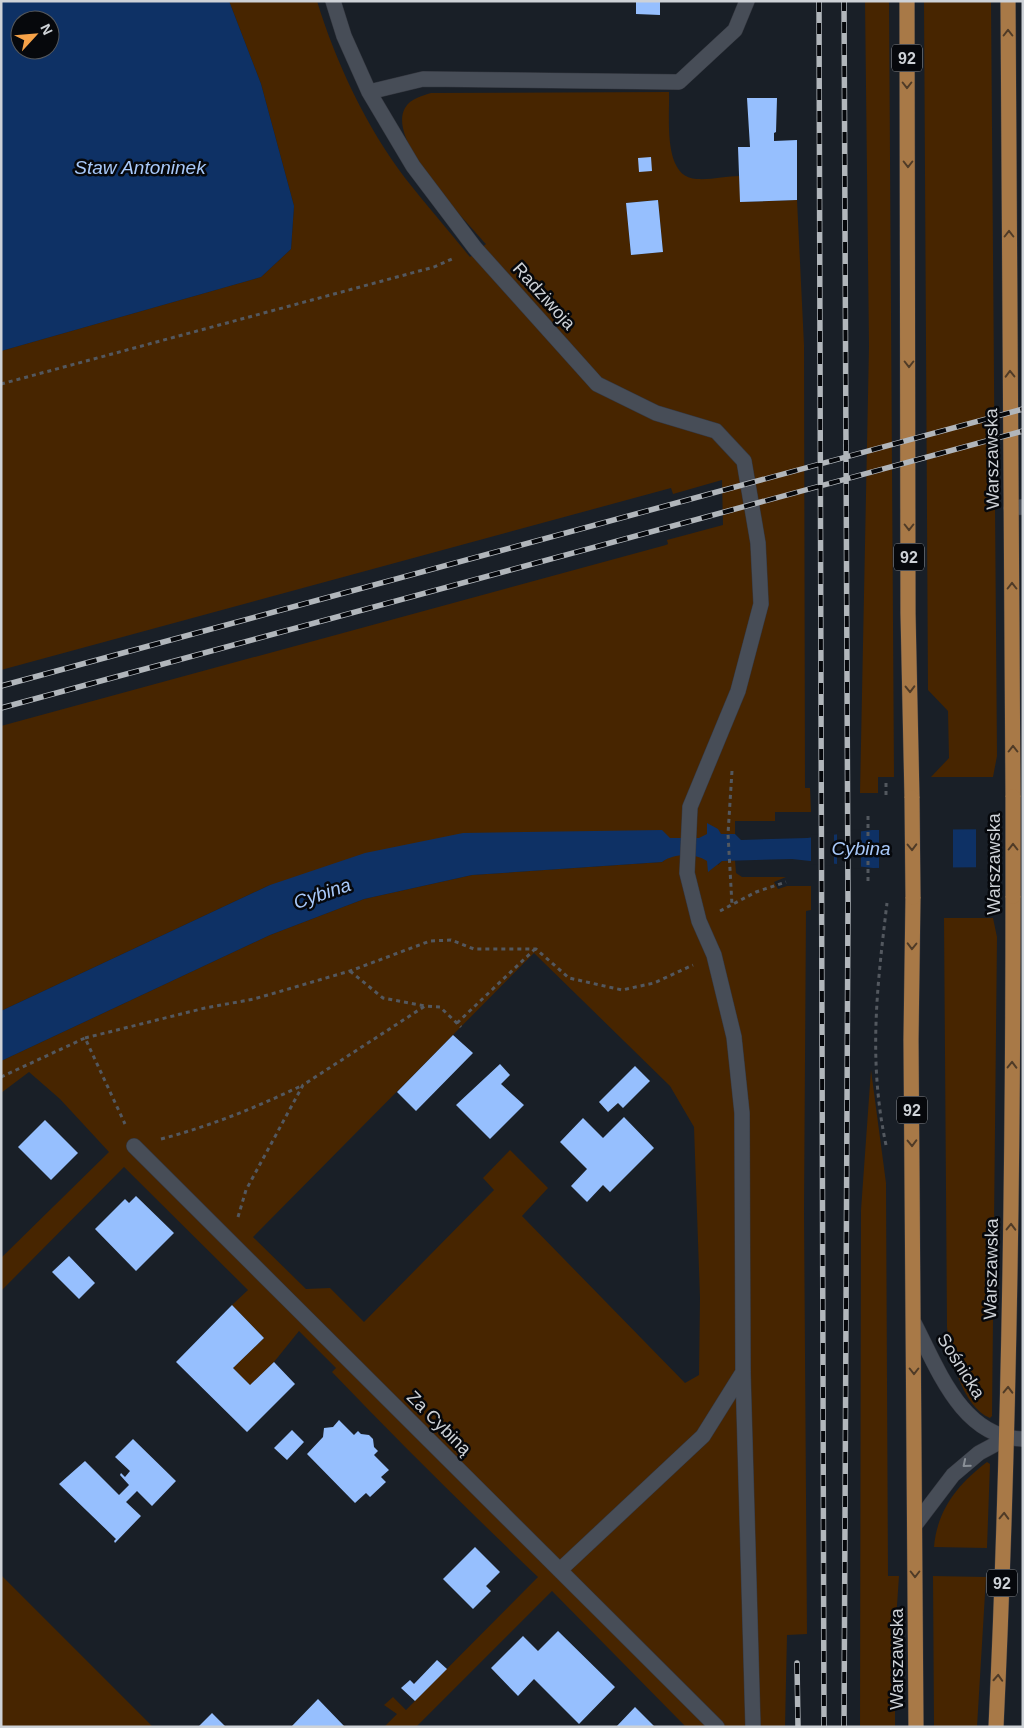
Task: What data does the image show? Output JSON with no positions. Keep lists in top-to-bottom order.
{
  "streets": {
    "main road": ["92", "Warszawska"],
    "street": ["Radziwoja", "Sośnicka", "Za Cybiną"]
  },
  "crossings": [
    ["Warszawska", "Sośnicka"]
  ],
  "water": ["Staw Antoninek", "Cybina"],
  "north": "top right"
}
